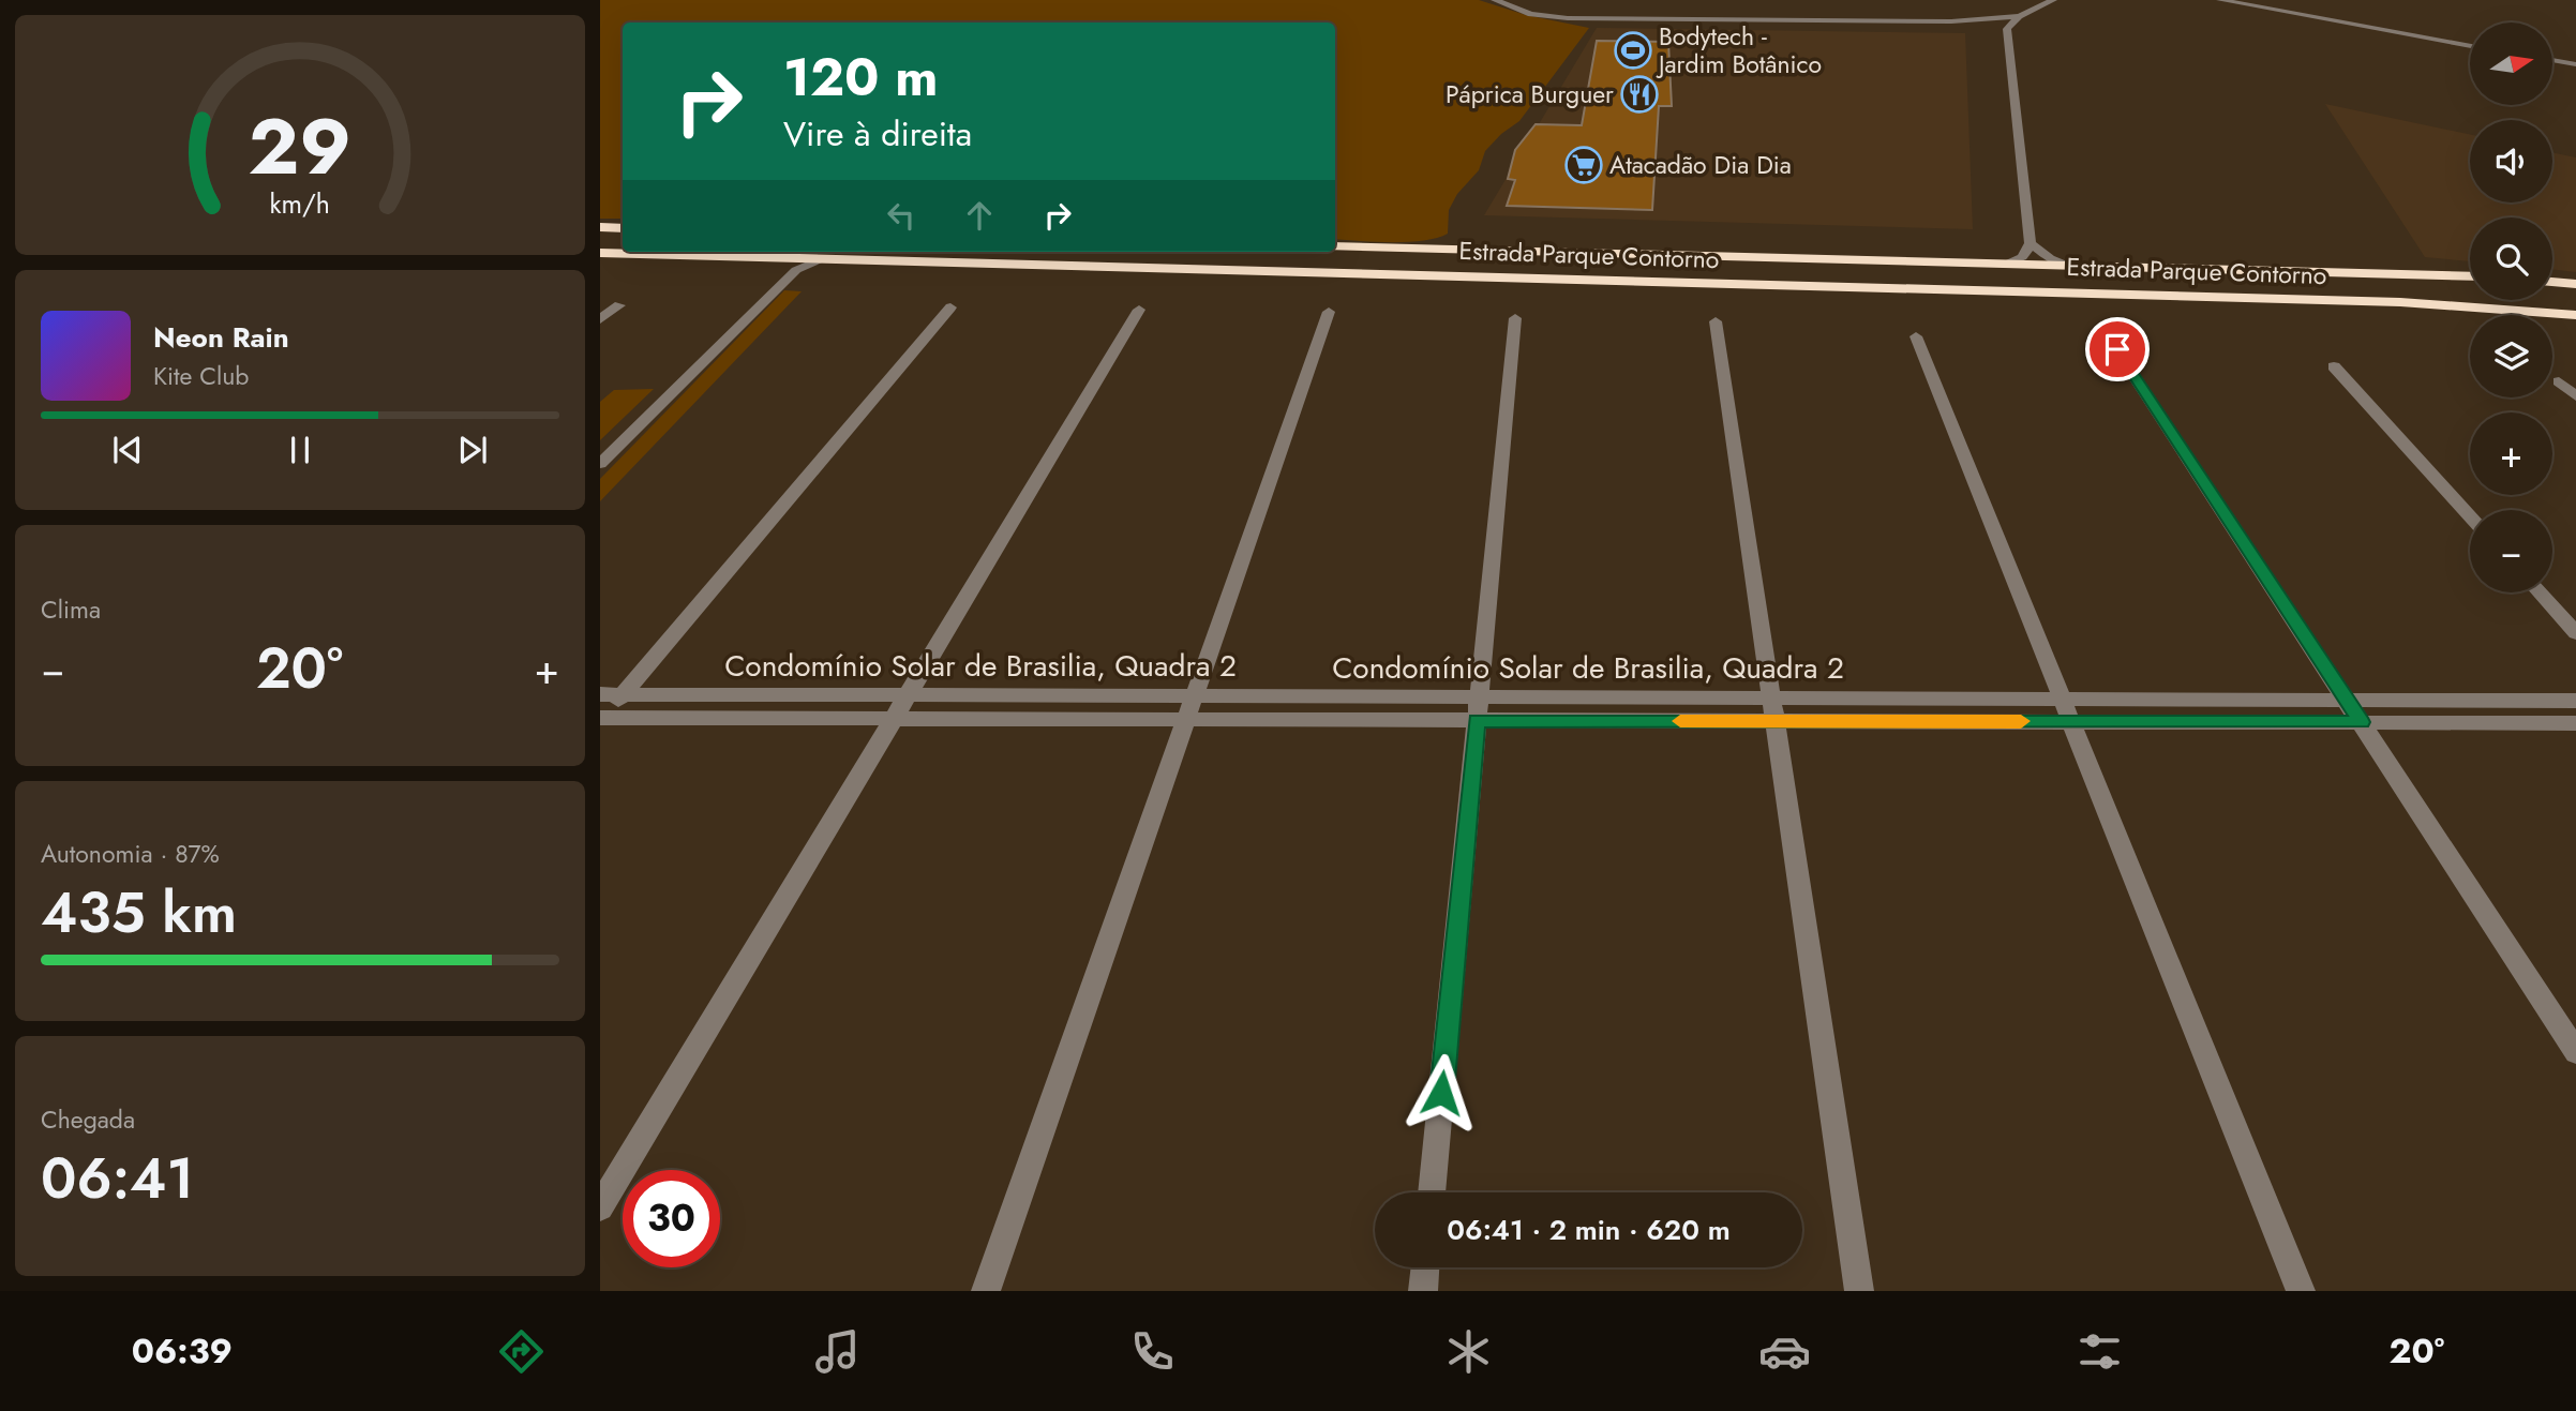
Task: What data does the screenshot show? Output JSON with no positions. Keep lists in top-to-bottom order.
{
  "streets": {
    "highway": ["Estrada Parque Contorno"],
    "street": ["Condomínio Solar de Brasilia, Quadra 2"]
  },
  "places": {
    "sports": ["Bodytech - Jardim Botânico"],
    "restaurant": ["Páprica Burguer"],
    "supermarket": ["Atacadão Dia Dia"]
  },
  "north": "right",
  "page": {
    "map_buttons": ["+", "−"],
    "turn": ["120 m", "Vire à direita"],
    "song": ["Neon Rain", "Kite Club"],
    "tile": [
      "Clima",
      ["Autonomia · 87%", "435 km"],
      ["Chegada", "06:41"]
    ],
    "heat": ["−", "20°", "+"],
    "limit": "30",
    "trip": "06:41 · 2 min · 620 m",
    "tabs": ["06:39", "20°"],
    "gauge": ["29", "km/h"]
  }
}
